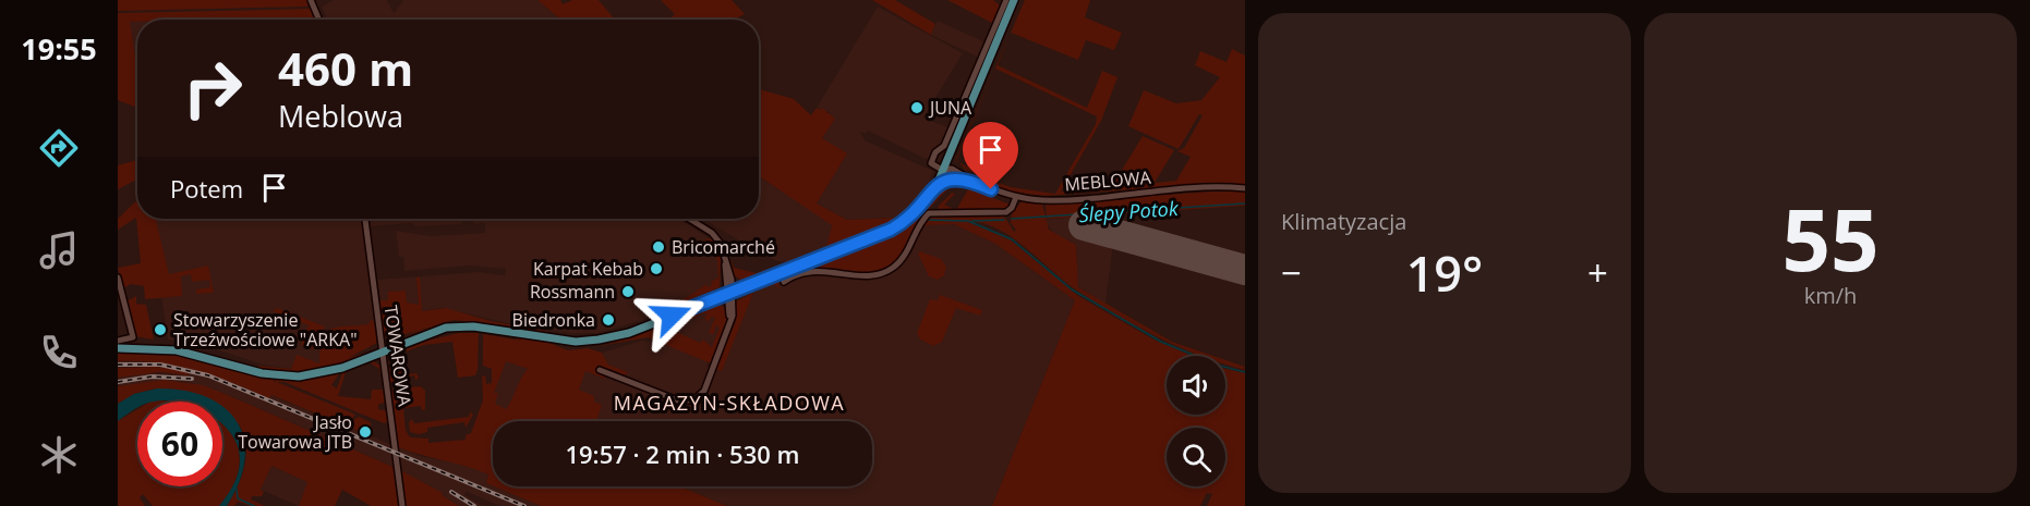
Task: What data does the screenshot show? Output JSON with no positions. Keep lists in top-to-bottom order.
{
  "streets": {
    "street": ["MEBLOWA", "TOWAROWA"]
  },
  "districts": ["MAGAZYN-SKŁADOWA"],
  "water": ["Ślepy Potok"],
  "places": [
    "JUNA",
    "Bricomarché",
    "Karpat Kebab",
    "Rossmann",
    "Biedronka",
    "Stowarzyszenie Trzeźwościowe \"ARKA\"",
    "Jasło Towarowa JTB"
  ],
  "page": {
    "tabs": "19:55",
    "tile": [
      "Klimatyzacja",
      ["55", "km/h"]
    ],
    "turn": ["460 m", "Meblowa"],
    "then": "Potem",
    "heat": ["−", "19°", "+"],
    "limit": "60",
    "trip": "19:57 · 2 min · 530 m"
  }
}
